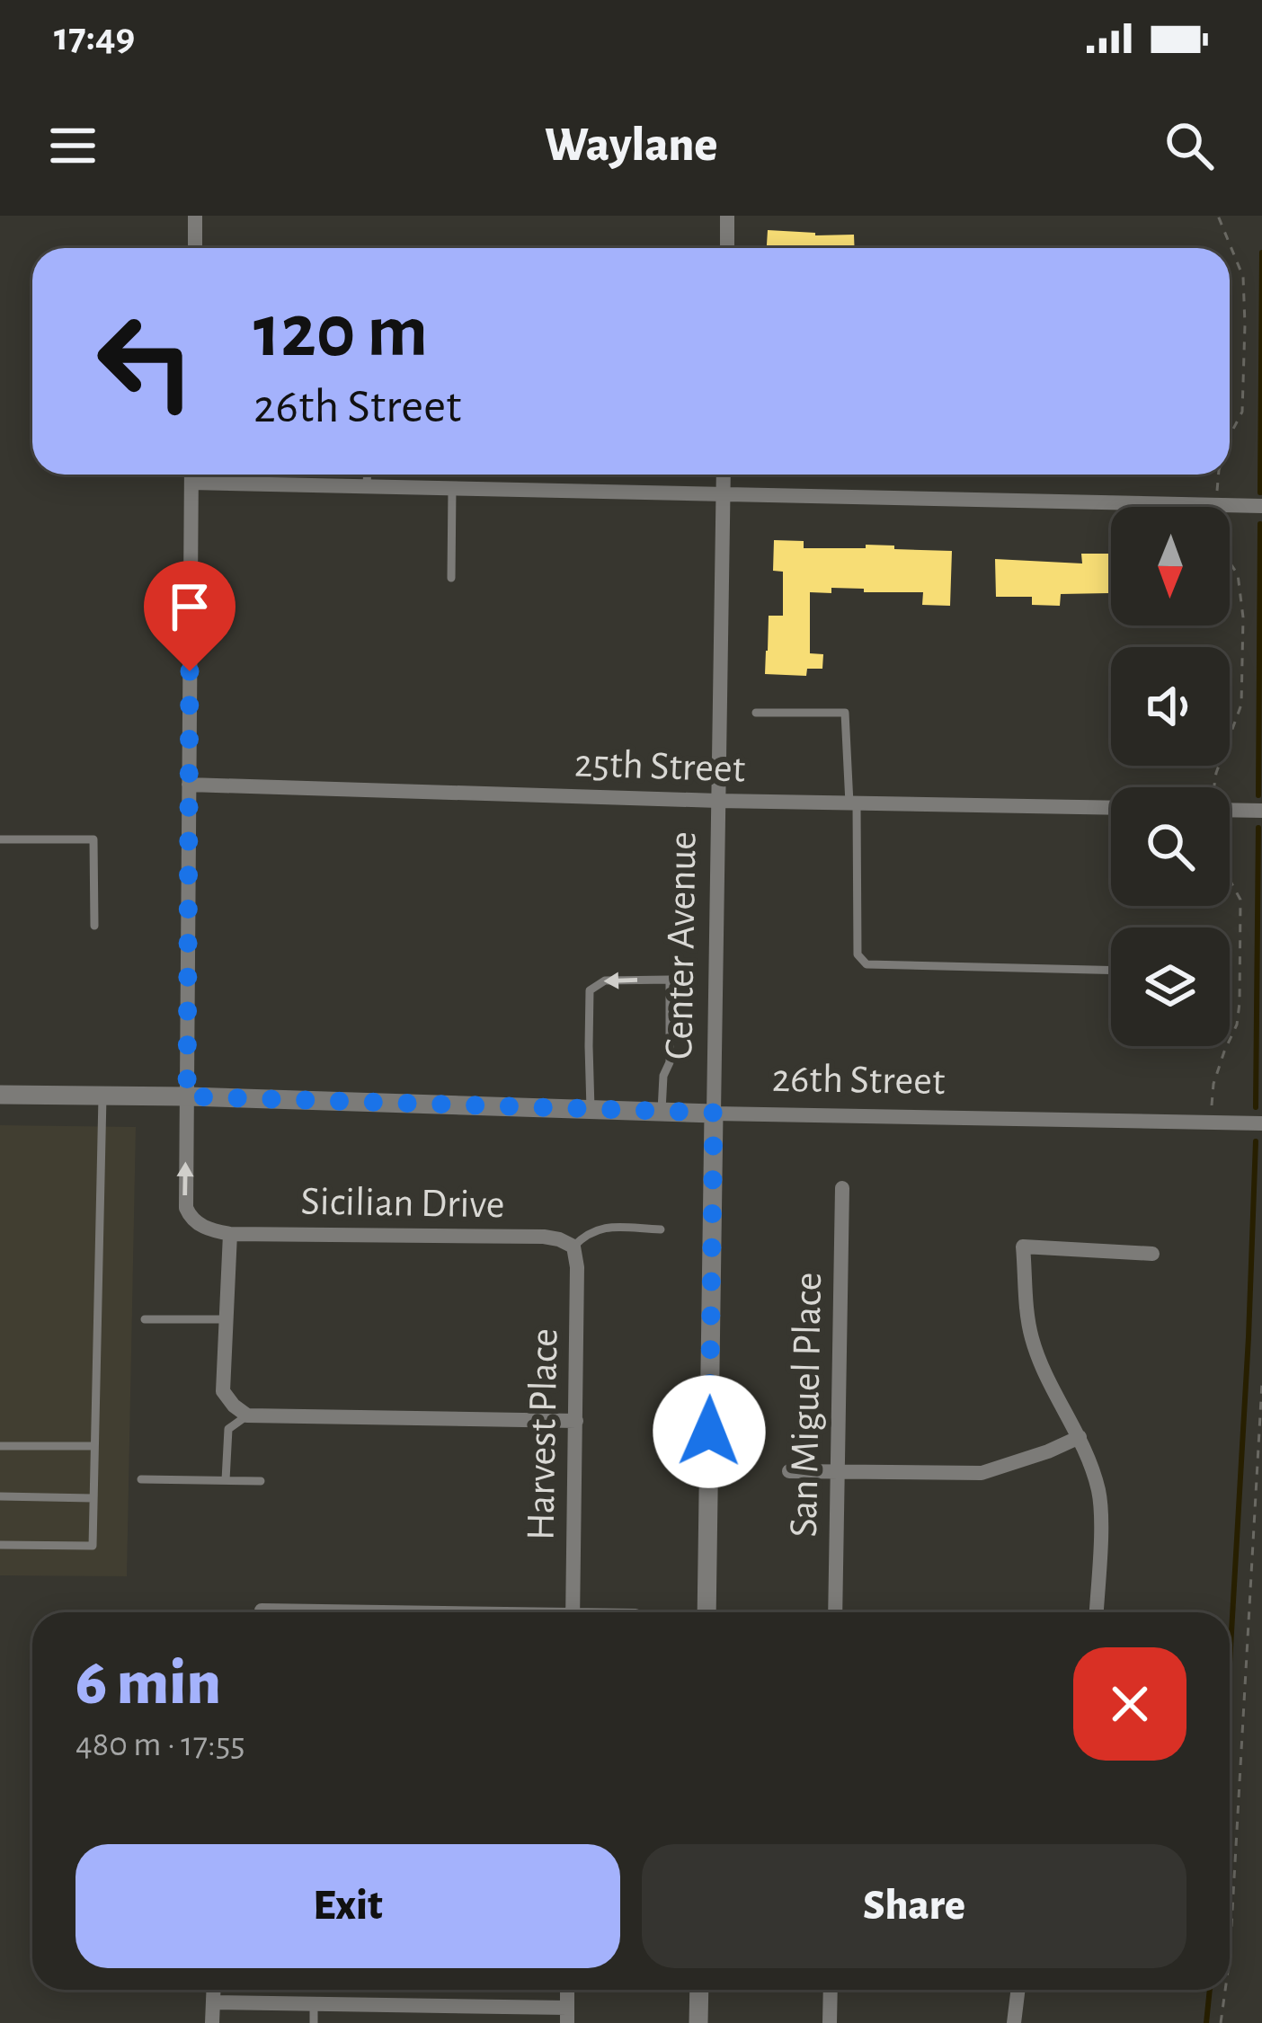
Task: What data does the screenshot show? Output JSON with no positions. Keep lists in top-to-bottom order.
{
  "streets": {
    "street": [
      "25th Street",
      "Center Avenue",
      "26th Street",
      "Sicilian Drive",
      "San Miguel Place",
      "Harvest Place"
    ]
  },
  "crossings": [
    ["25th Street", "Center Avenue"],
    ["Center Avenue", "26th Street"],
    ["Sicilian Drive", "Harvest Place"]
  ],
  "north": "bottom",
  "page": {
    "status": "17:49",
    "header": "Waylane",
    "turn": ["120 m", "26th Street"],
    "heading": ["6 min", "480 m · 17:55"],
    "buttons": ["Exit", "Share"]
  }
}
